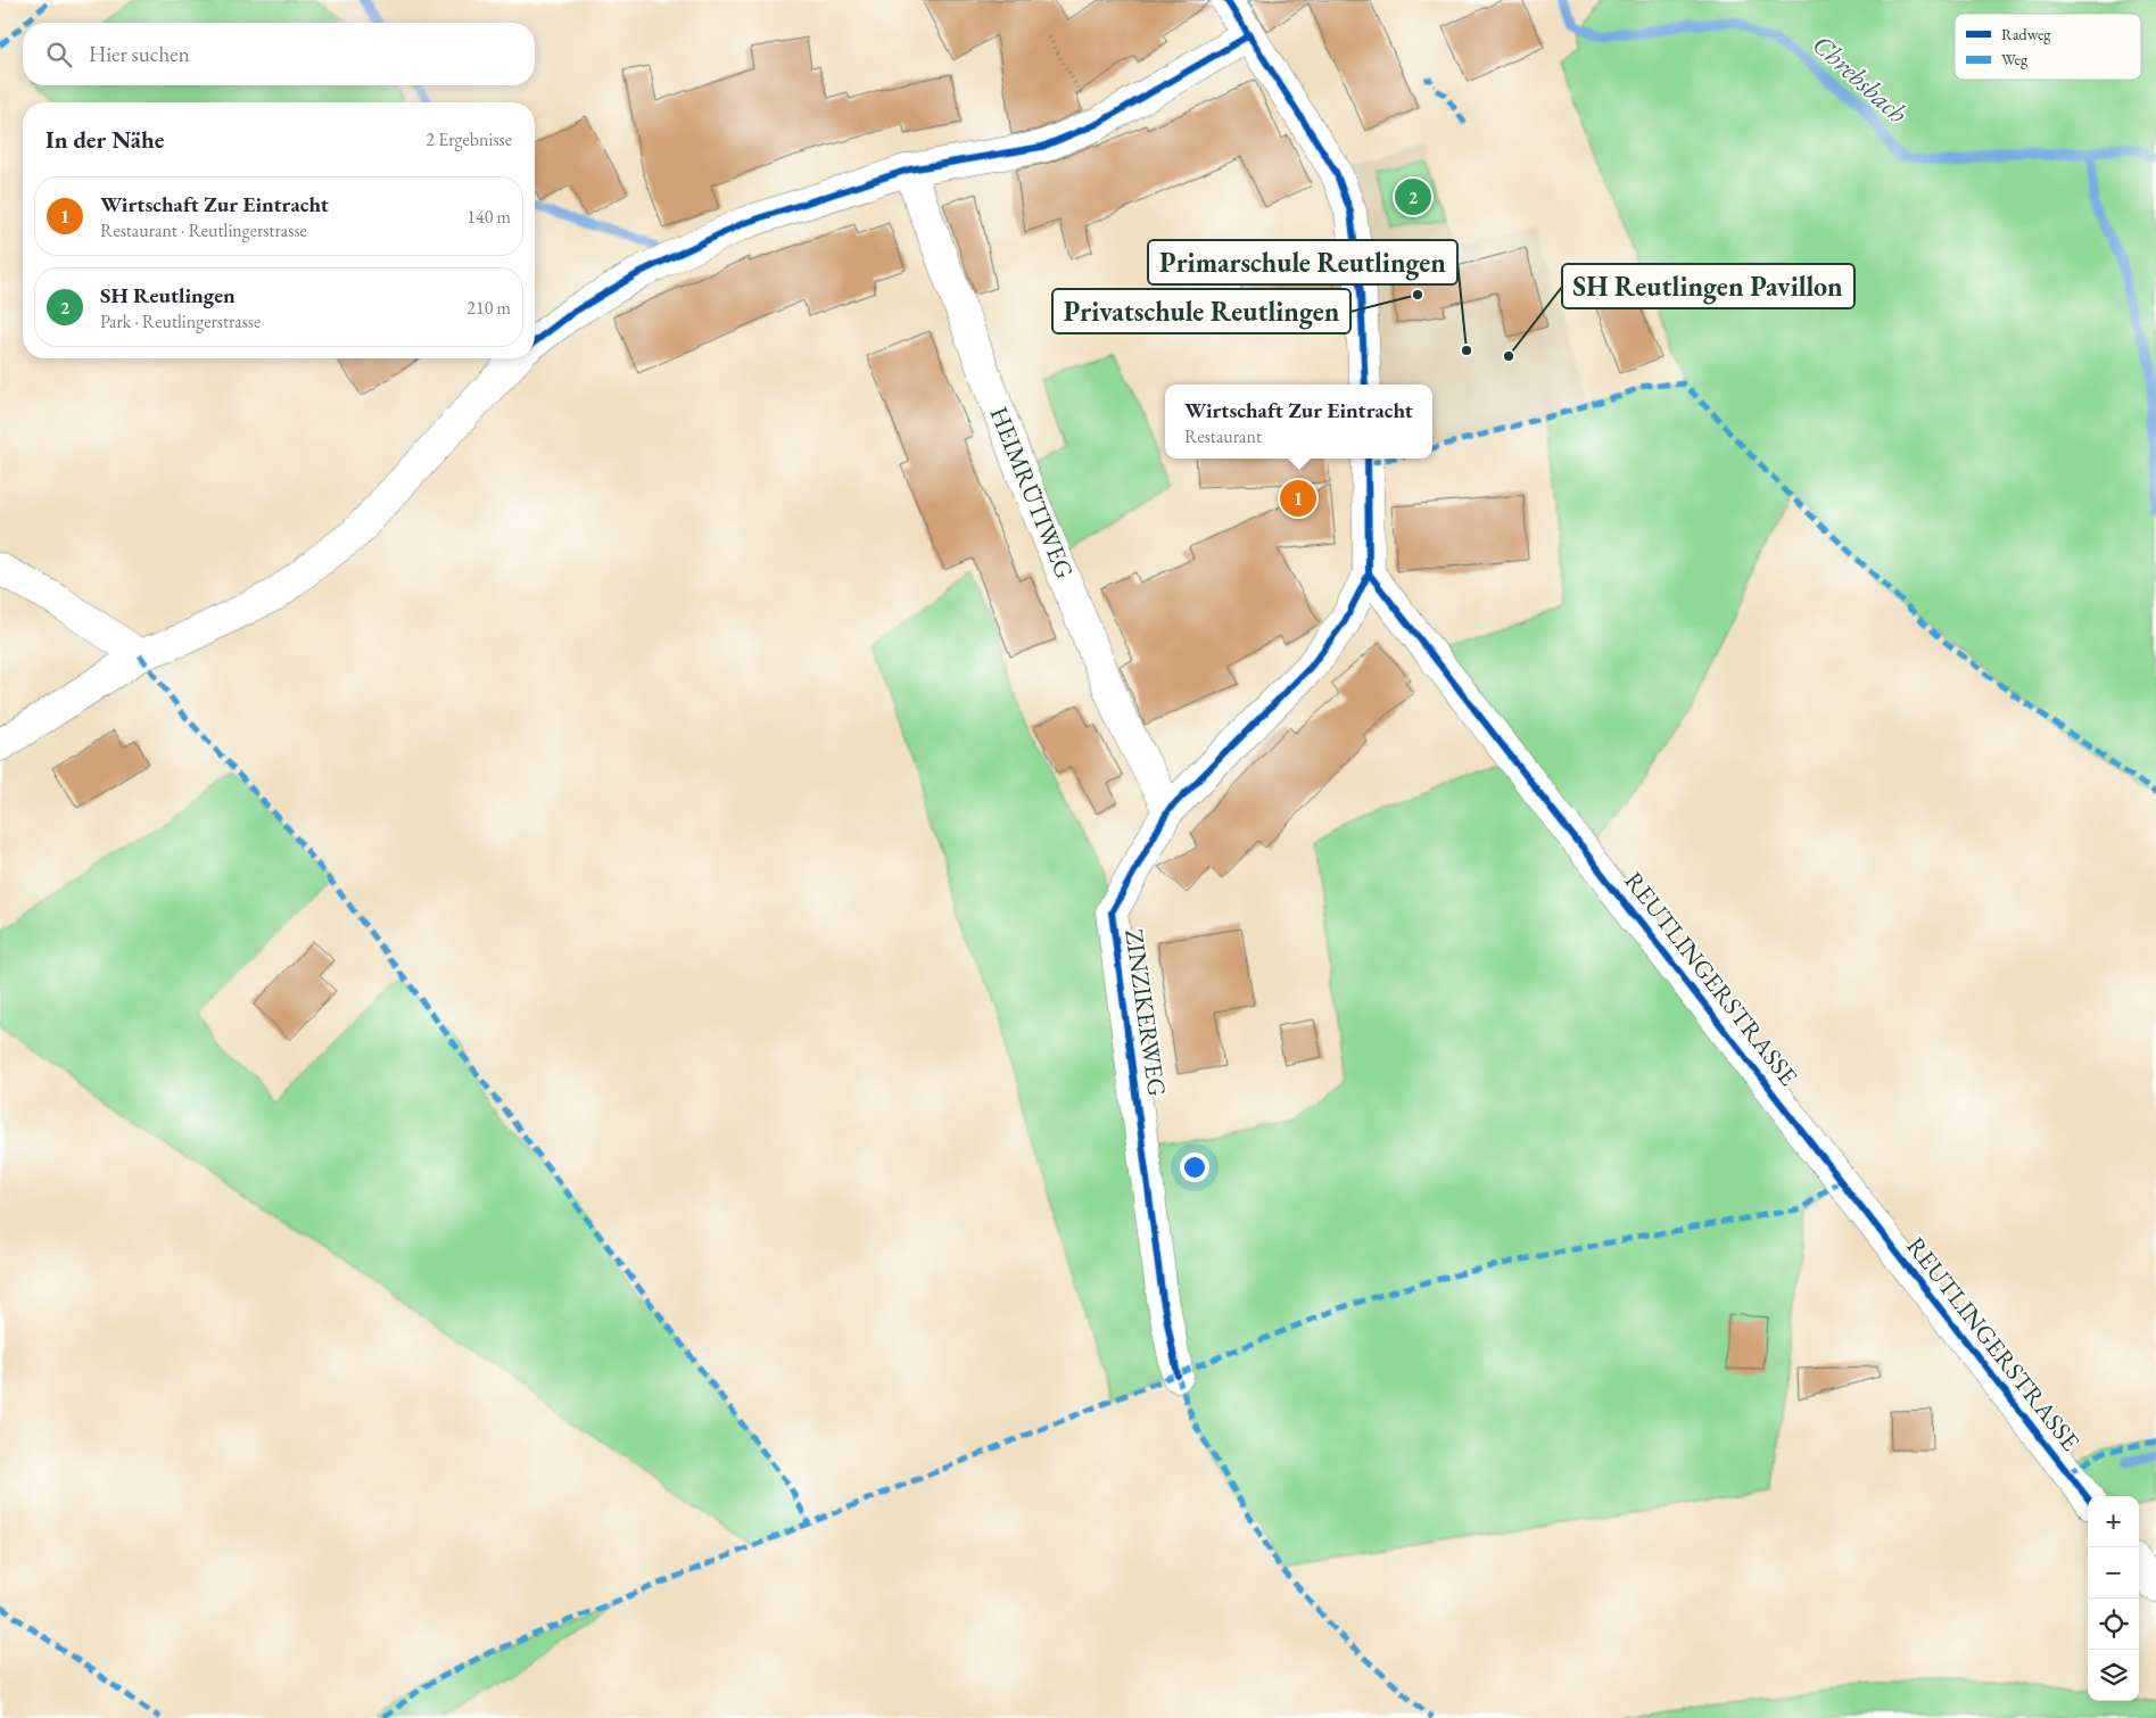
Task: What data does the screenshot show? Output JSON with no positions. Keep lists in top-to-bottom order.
{
  "streets": {
    "street": ["HEIMRÜTIWEG", "REUTLINGERSTRASSE", "ZINZIKERWEG"]
  },
  "crossings": [
    ["HEIMRÜTIWEG", "ZINZIKERWEG"],
    ["REUTLINGERSTRASSE", "ZINZIKERWEG"]
  ],
  "water": ["Chrebsbach"],
  "places": ["Privatschule Reutlingen", "Primarschule Reutlingen", "SH Reutlingen Pavillon"],
  "legend": ["Radweg", "Weg"],
  "page": {
    "search": "Hier suchen",
    "heading": ["In der Nähe", "2 Ergebnisse"],
    "pins": ["2", "1"],
    "list": [
      {
        "mark": "1",
        "name": "Wirtschaft Zur Eintracht",
        "note": "Restaurant · Reutlingerstrasse",
        "value": "140 m"
      },
      {
        "mark": "2",
        "name": "SH Reutlingen",
        "note": "Park · Reutlingerstrasse",
        "value": "210 m"
      }
    ],
    "popup": ["Wirtschaft Zur Eintracht", "Restaurant"],
    "map_buttons": ["+", "−"]
  }
}
